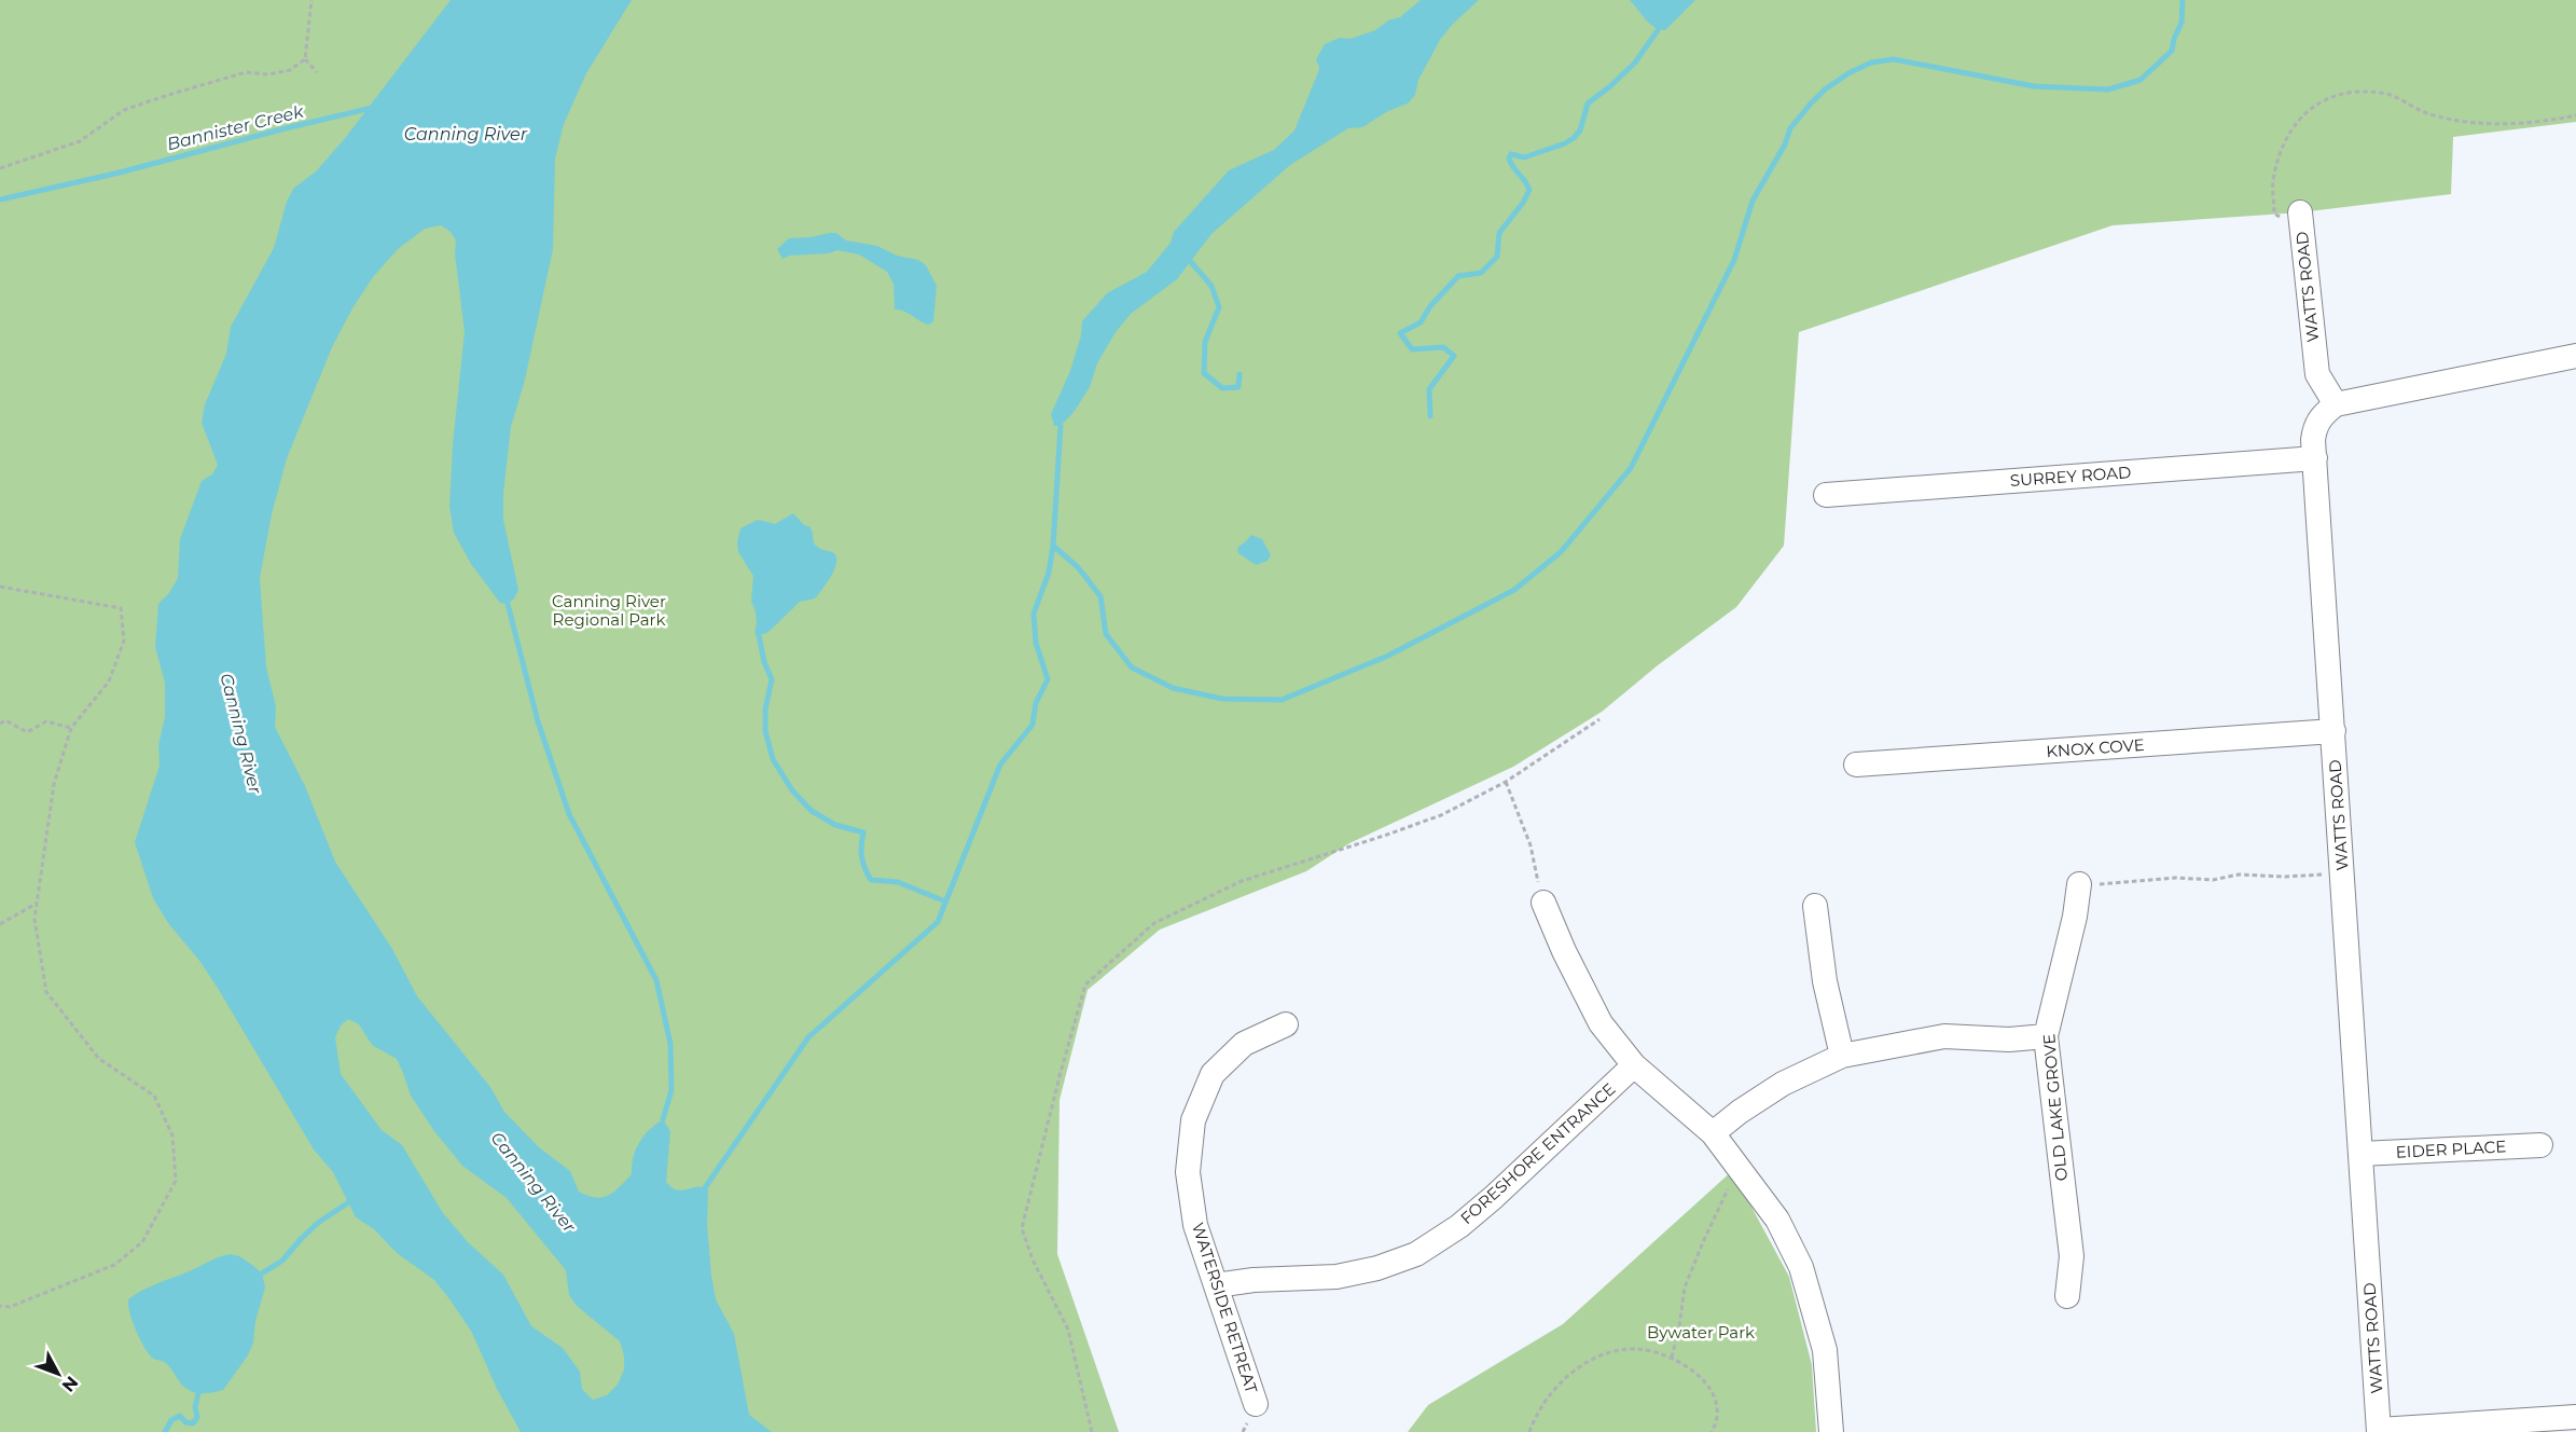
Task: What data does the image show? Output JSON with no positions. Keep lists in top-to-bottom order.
{
  "streets": {
    "street": [
      "WATTS ROAD",
      "SURREY ROAD",
      "KNOX COVE",
      "OLD LAKE GROVE",
      "EIDER PLACE",
      "FORESHORE ENTRANCE",
      "WATERSIDE RETREAT"
    ]
  },
  "crossings": [
    ["WATTS ROAD", "SURREY ROAD"],
    ["WATTS ROAD", "KNOX COVE"],
    ["WATTS ROAD", "EIDER PLACE"],
    ["FORESHORE ENTRANCE", "WATERSIDE RETREAT"]
  ],
  "water": ["Bannister Creek", "Canning River"],
  "parks": ["Canning River Regional Park", "Bywater Park"],
  "north": "bottom right"
}
